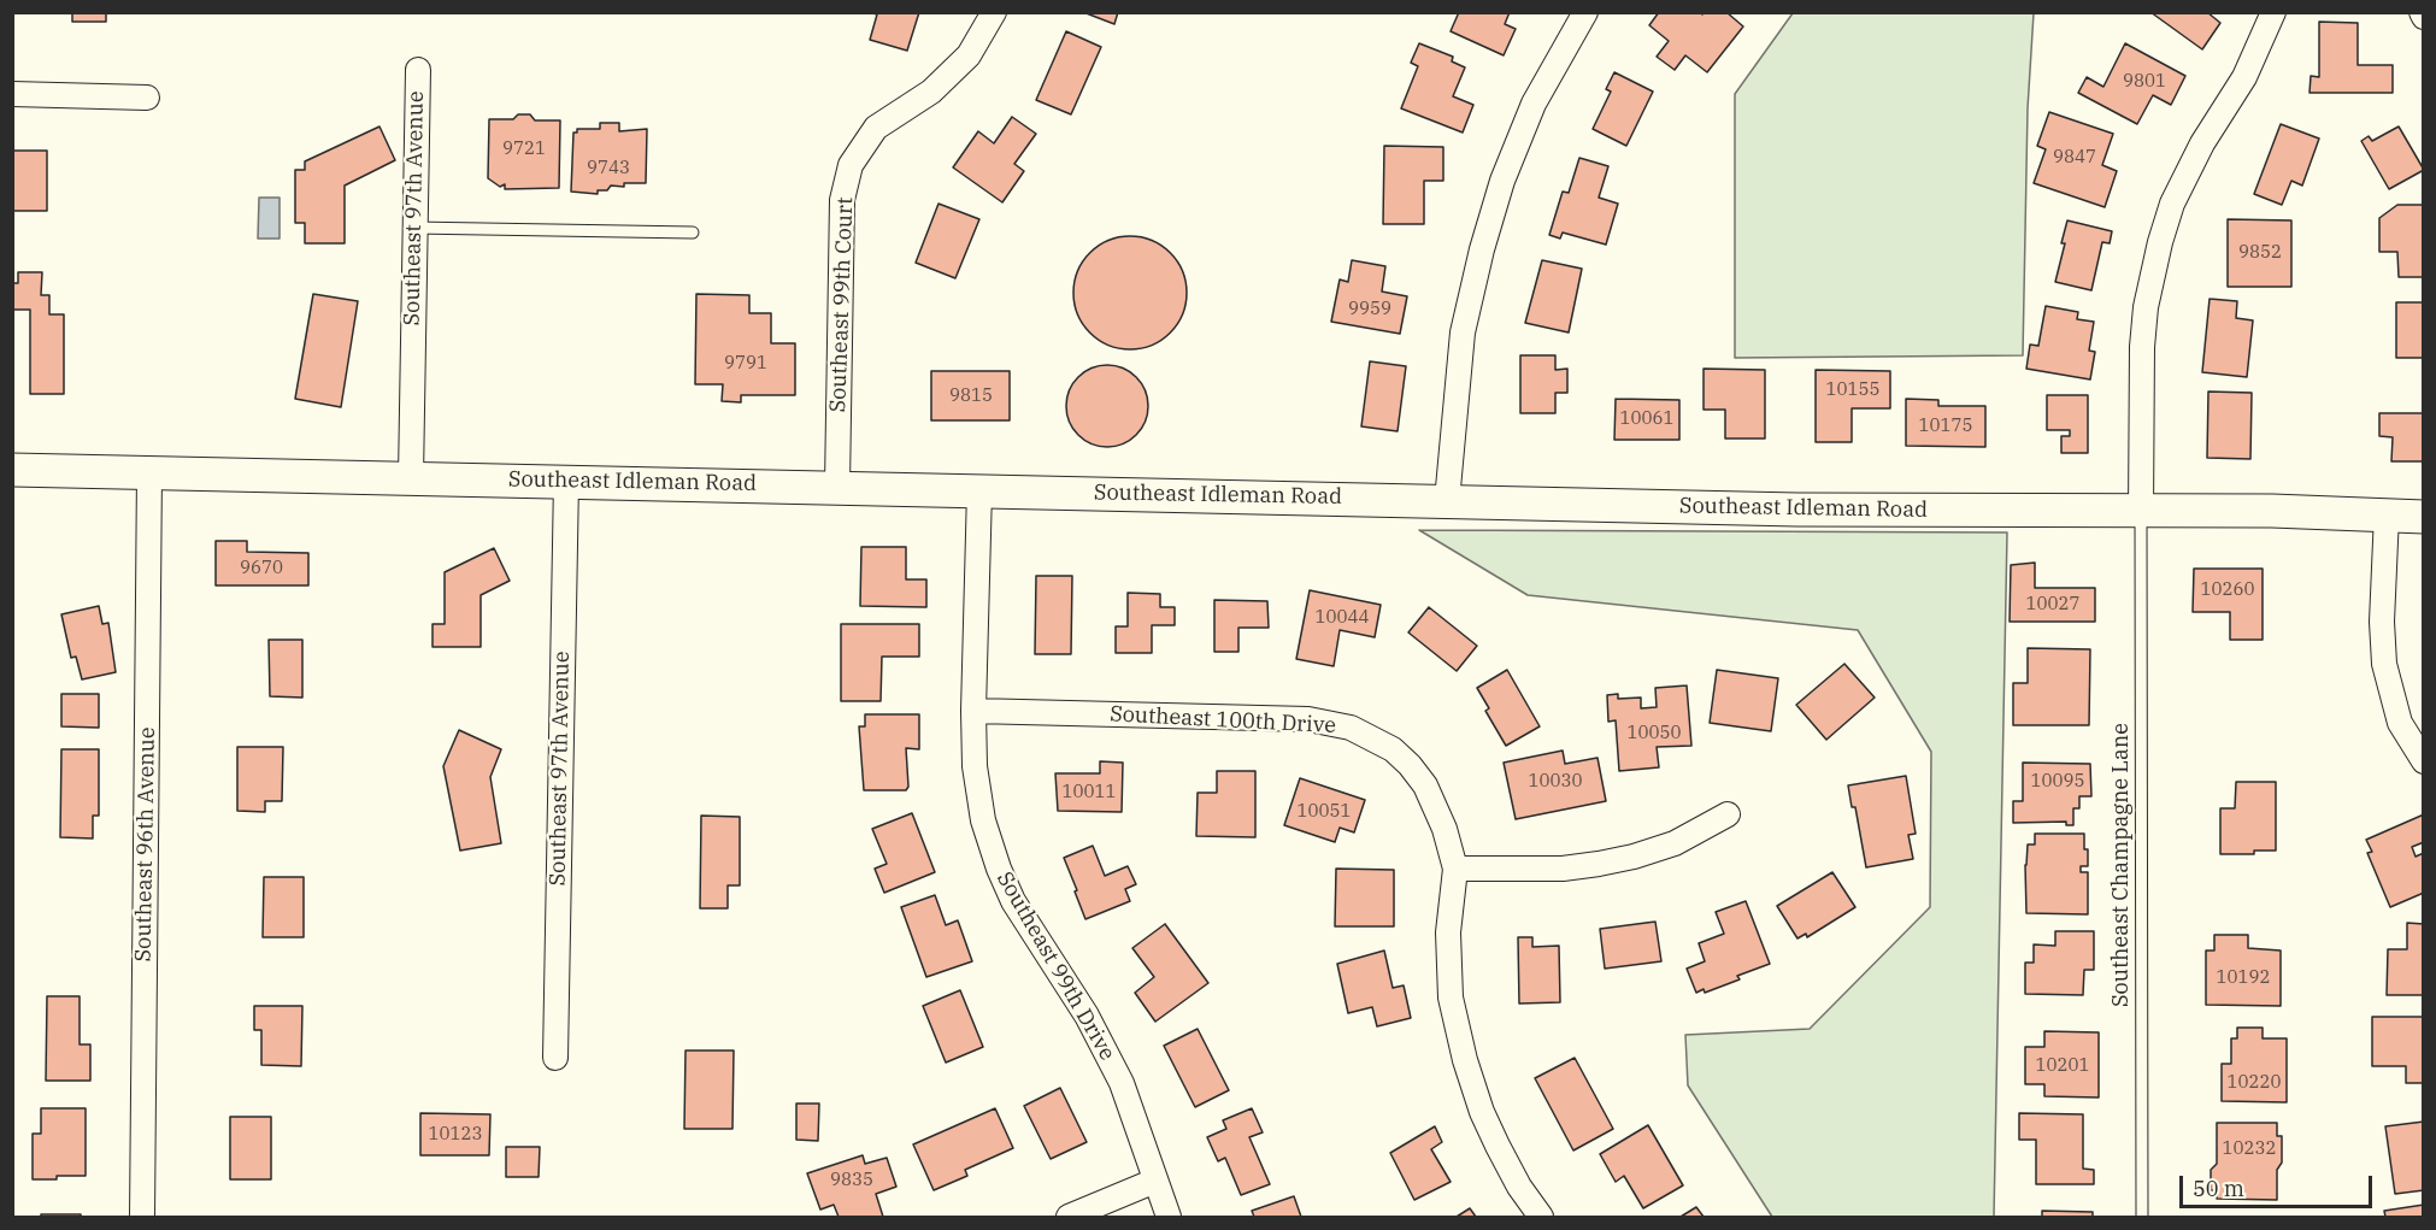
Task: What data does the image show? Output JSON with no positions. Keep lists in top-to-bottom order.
{
  "streets": {
    "main road": ["Southeast Idleman Road"],
    "street": [
      "Southeast 97th Avenue",
      "Southeast 99th Court",
      "Southeast 100th Drive",
      "Southeast 96th Avenue",
      "Southeast 99th Drive"
    ],
    "lane": ["Southeast Champagne Lane"]
  },
  "crossings": [
    ["Southeast 97th Avenue", "Southeast Idleman Road"],
    ["Southeast 99th Court", "Southeast Idleman Road"],
    ["Southeast Idleman Road", "Southeast 96th Avenue"],
    ["Southeast Idleman Road", "Southeast Champagne Lane"],
    ["Southeast Idleman Road", "Southeast 99th Drive"],
    ["Southeast 100th Drive", "Southeast 99th Drive"]
  ],
  "house_numbers": [
    "9801",
    "9721",
    "9847",
    "9743",
    "9852",
    "9959",
    "9791",
    "10155",
    "9815",
    "10061",
    "10175",
    "9670",
    "10260",
    "10027",
    "10044",
    "10050",
    "10030",
    "10095",
    "10011",
    "10051",
    "10192",
    "10201",
    "10220",
    "10123",
    "10232",
    "9835"
  ],
  "scale_bar": "50 m"
}
